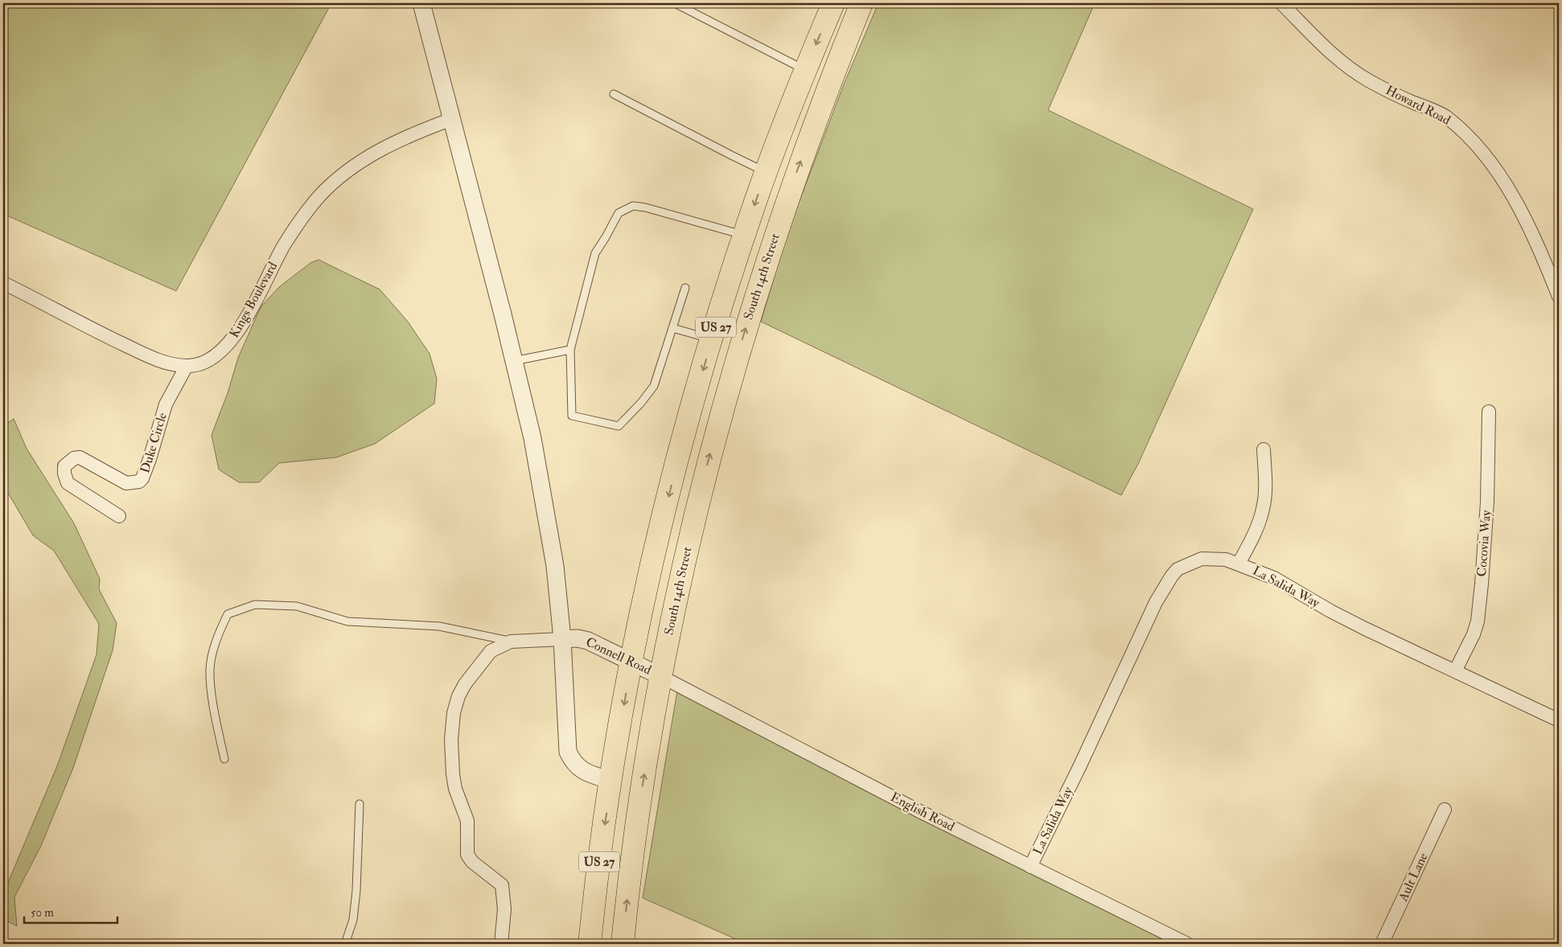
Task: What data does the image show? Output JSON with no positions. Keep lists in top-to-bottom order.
{
  "streets": {
    "highway": ["South 14th Street", "US 27"],
    "street": [
      "Howard Road",
      "Kings Boulevard",
      "Duke Circle",
      "Cocovia Way",
      "La Salida Way",
      "Connell Road",
      "English Road",
      "Ault Lane"
    ]
  },
  "crossings": [
    ["South 14th Street", "US 27"],
    ["South 14th Street", "Connell Road"],
    ["South 14th Street", "English Road"],
    ["Kings Boulevard", "Duke Circle"],
    ["US 27", "Connell Road"],
    ["US 27", "English Road"],
    ["Cocovia Way", "La Salida Way"],
    ["La Salida Way", "English Road"],
    ["Connell Road", "English Road"]
  ],
  "scale_bar": "50 m"
}
